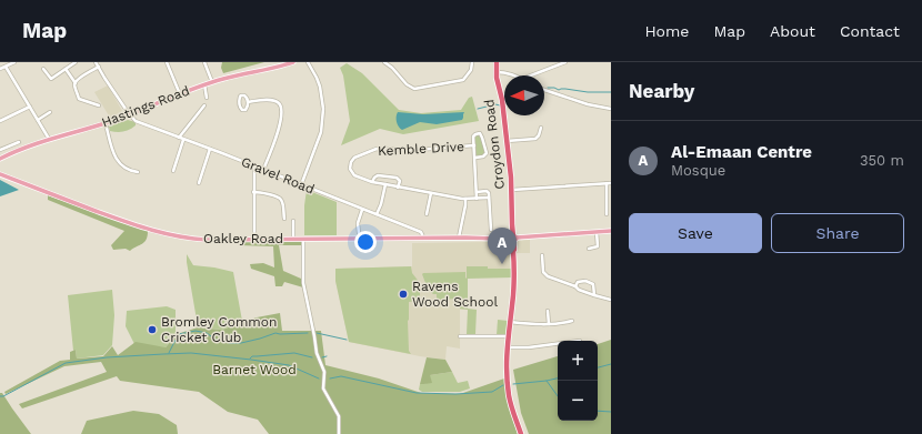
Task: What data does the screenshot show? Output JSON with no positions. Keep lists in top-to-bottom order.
{
  "streets": {
    "highway": ["Croydon Road"],
    "main road": ["Hastings Road", "Oakley Road"],
    "street": ["Kemble Drive", "Gravel Road"]
  },
  "crossings": [
    ["Hastings Road", "Gravel Road"],
    ["Croydon Road", "Oakley Road"],
    ["Gravel Road", "Oakley Road"]
  ],
  "parks": ["Barnet Wood"],
  "places": ["Ravens Wood School", "Bromley Common Cricket Club"],
  "north": "left",
  "page": {
    "header": "Map",
    "nav": [
      "Home",
      "Map",
      "About",
      "Contact"
    ],
    "heading": "Nearby",
    "list": [
      {
        "mark": "A",
        "name": "Al-Emaan Centre",
        "note": "Mosque",
        "value": "350 m"
      }
    ],
    "buttons": ["Save", "Share"],
    "pins": "A",
    "map_buttons": ["+", "−"]
  }
}
